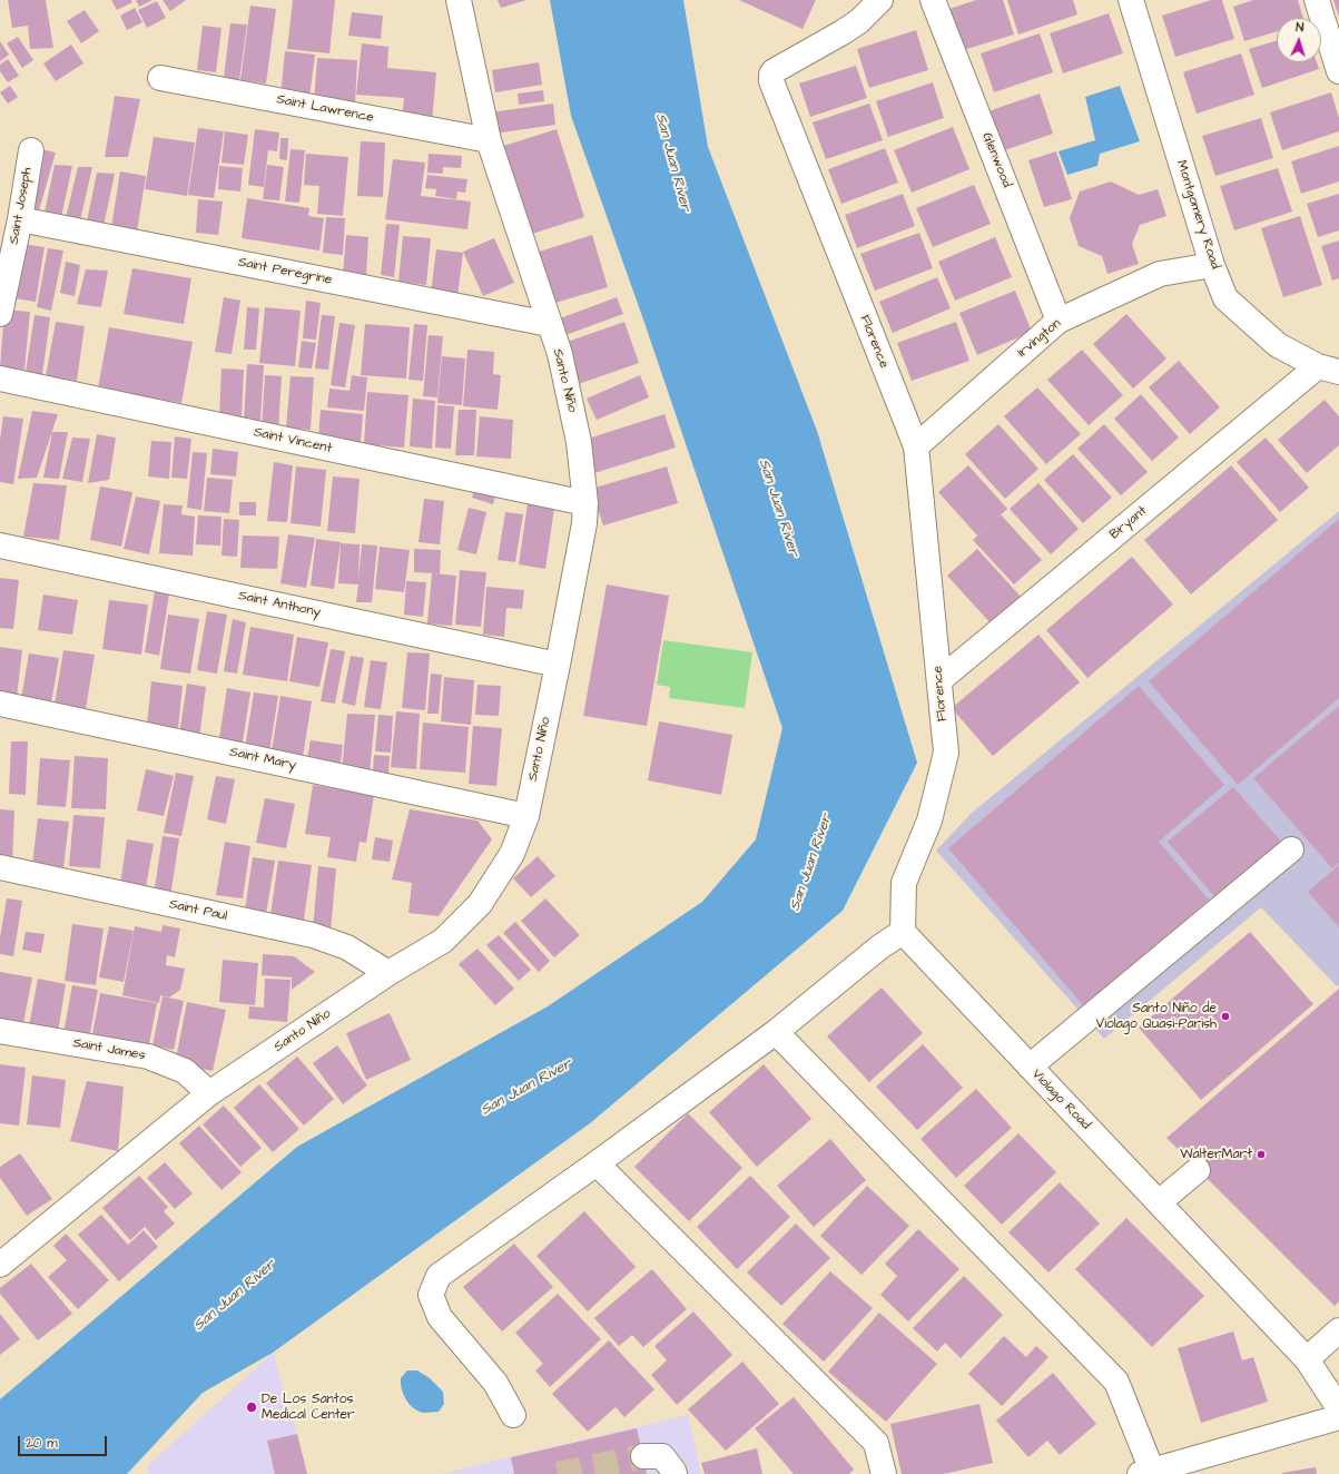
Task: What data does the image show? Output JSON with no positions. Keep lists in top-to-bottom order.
{
  "streets": {
    "street": [
      "Saint Lawrence",
      "Glenwood",
      "Saint Joseph",
      "Montgomery Road",
      "Saint Peregrine",
      "Irvington",
      "Florence",
      "Santo Niño",
      "Saint Vincent",
      "Bryant",
      "Saint Anthony",
      "Saint Mary",
      "Saint Paul",
      "Saint James",
      "Violago Road"
    ]
  },
  "crossings": [
    ["Saint Lawrence", "Santo Niño"],
    ["Glenwood", "Irvington"],
    ["Saint Joseph", "Saint Peregrine"],
    ["Montgomery Road", "Irvington"],
    ["Montgomery Road", "Bryant"],
    ["Saint Peregrine", "Santo Niño"],
    ["Irvington", "Florence"],
    ["Florence", "Bryant"],
    ["Florence", "Violago Road"],
    ["Santo Niño", "Saint Vincent"],
    ["Santo Niño", "Saint Anthony"],
    ["Santo Niño", "Saint Mary"],
    ["Santo Niño", "Saint Paul"],
    ["Santo Niño", "Saint James"]
  ],
  "water": ["San Juan River"],
  "places": ["Santo Niño de Violago Quasi-Parish", "WalterMart", "De Los Santos Medical Center"],
  "scale_bar": "20 m",
  "north": "top"
}
